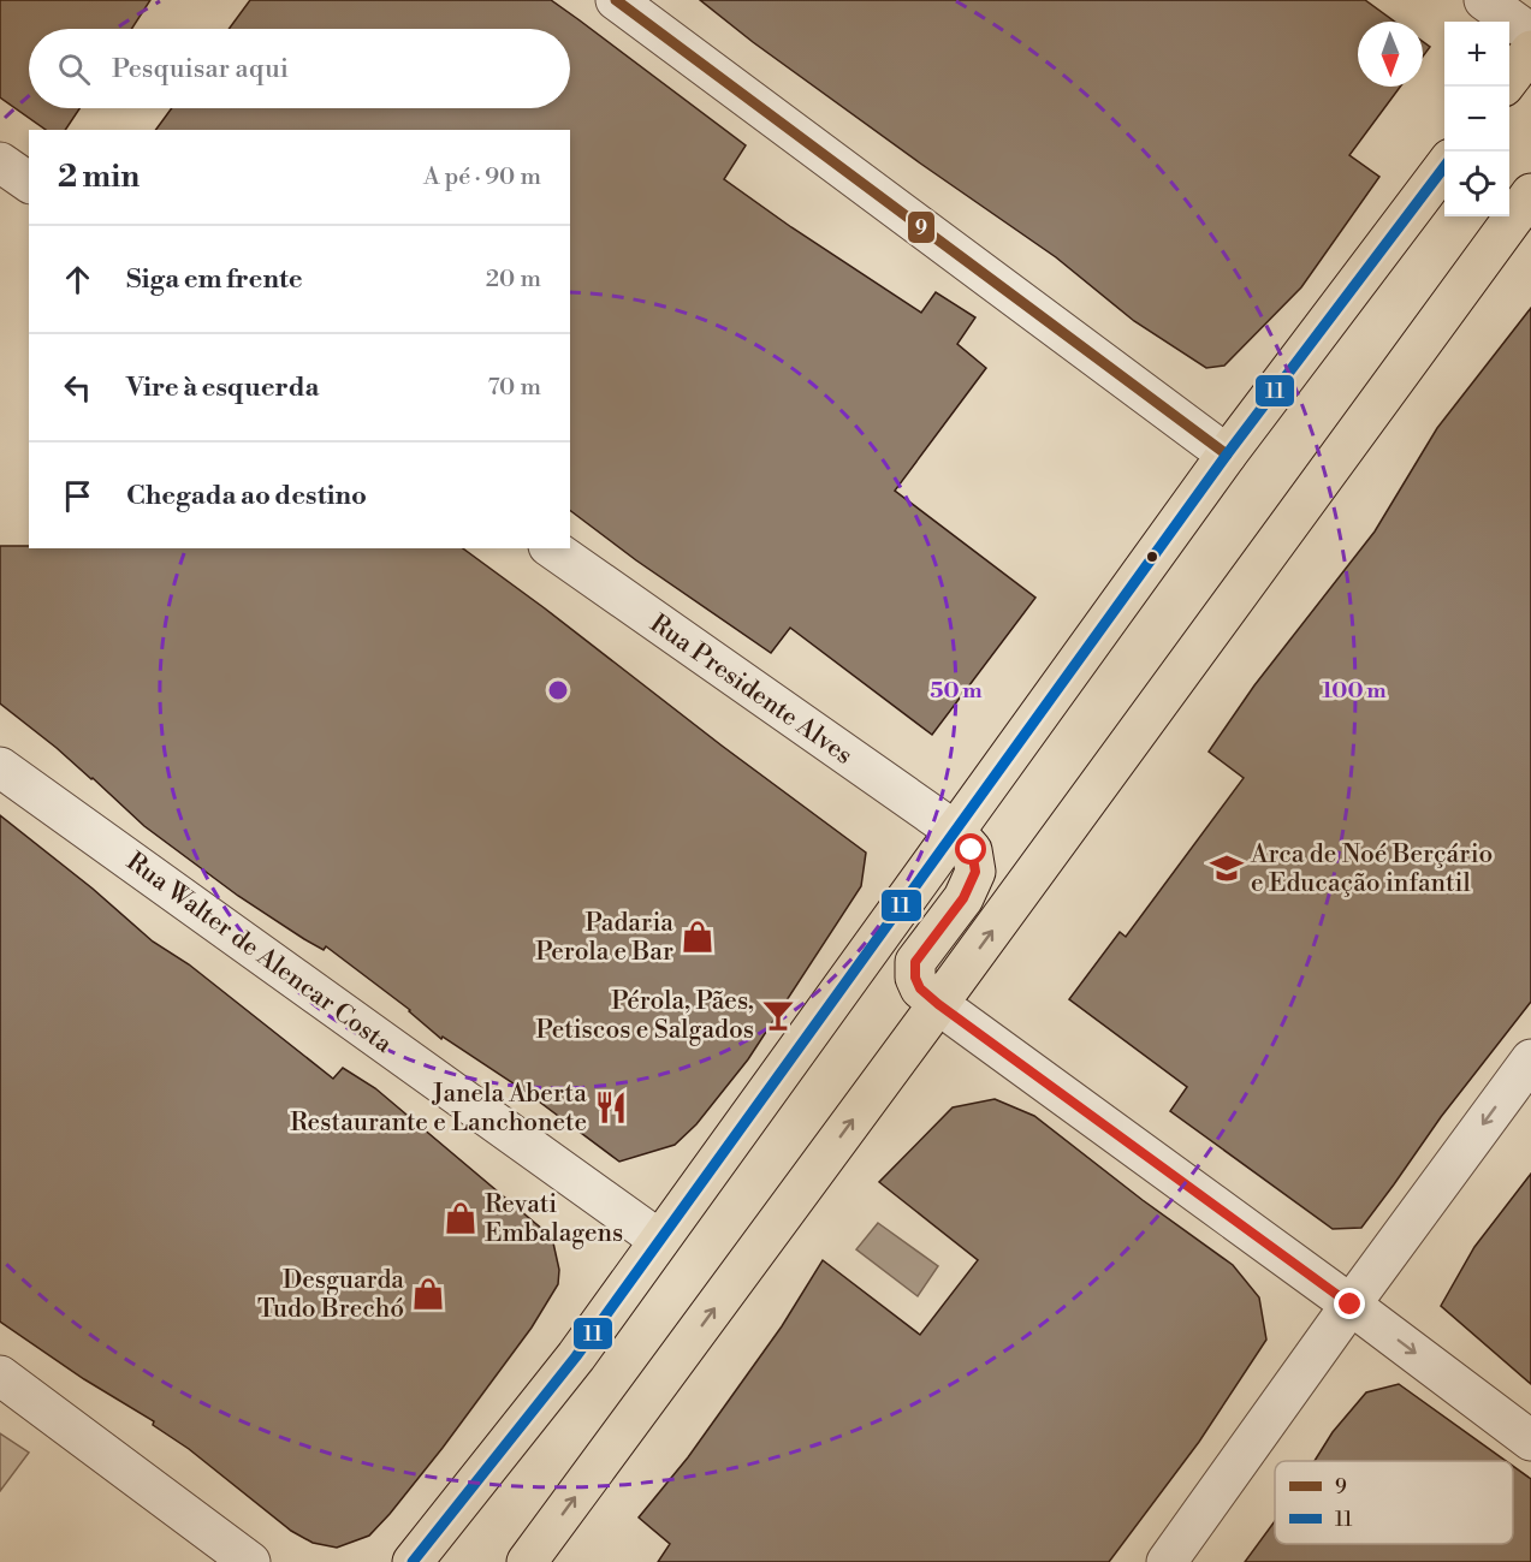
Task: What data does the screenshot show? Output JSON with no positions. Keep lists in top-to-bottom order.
{
  "streets": {
    "street": ["Rua Presidente Alves", "Rua Walter de Alencar Costa"]
  },
  "places": {
    "school or university": ["Arca de Noé Berçário e Educação infantil"],
    "shop": ["Padaria Perola e Bar", "Revati Embalagens", "Desguarda Tudo Brechó"],
    "bar": ["Pérola, Pães, Petiscos e Salgados"],
    "restaurant": ["Janela Aberta Restaurante e Lanchonete"]
  },
  "lines": ["transit line 9", "transit line 11"],
  "legend": ["9", "11"],
  "north": "bottom",
  "page": {
    "map_buttons": ["+", "−"],
    "search": "Pesquisar aqui",
    "heading": ["2 min", "A pé · 90 m"],
    "list": [
      ["Siga em frente", "20 m"],
      ["Vire à esquerda", "70 m"],
      "Chegada ao destino"
    ]
  },
  "rings": ["50 m", "100 m"]
}
